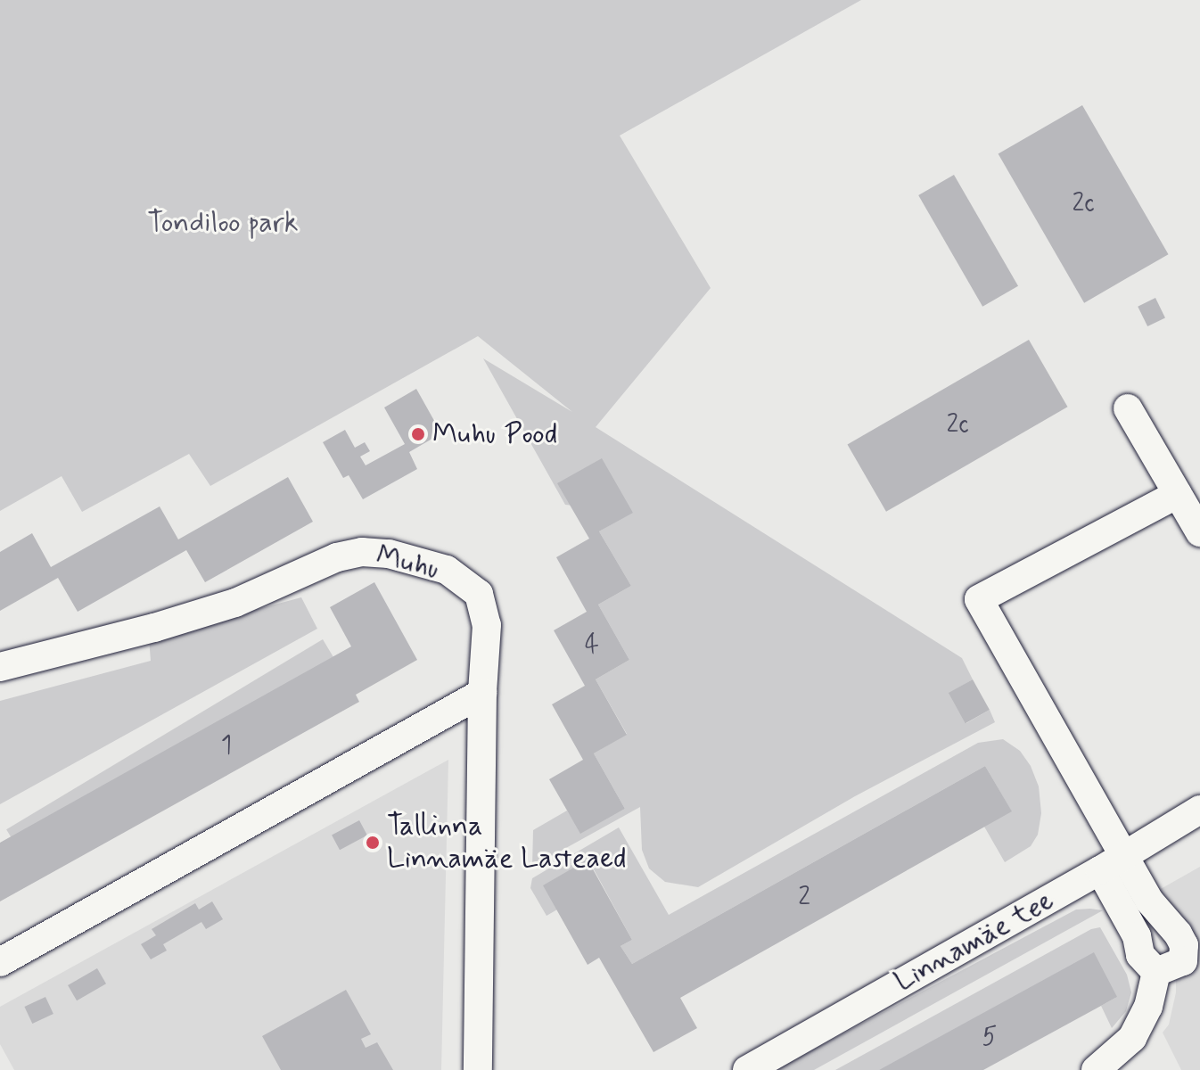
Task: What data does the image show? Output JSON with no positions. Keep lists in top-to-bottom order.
{
  "streets": {
    "street": ["Muhu", "Linnamäe tee"]
  },
  "parks": ["Tondiloo park"],
  "places": ["Muhu Pood", "Tallinna Linnamäe Lasteaed"],
  "house_numbers": [
    "2c",
    "2c",
    "4",
    "1",
    "2",
    "5"
  ]
}
